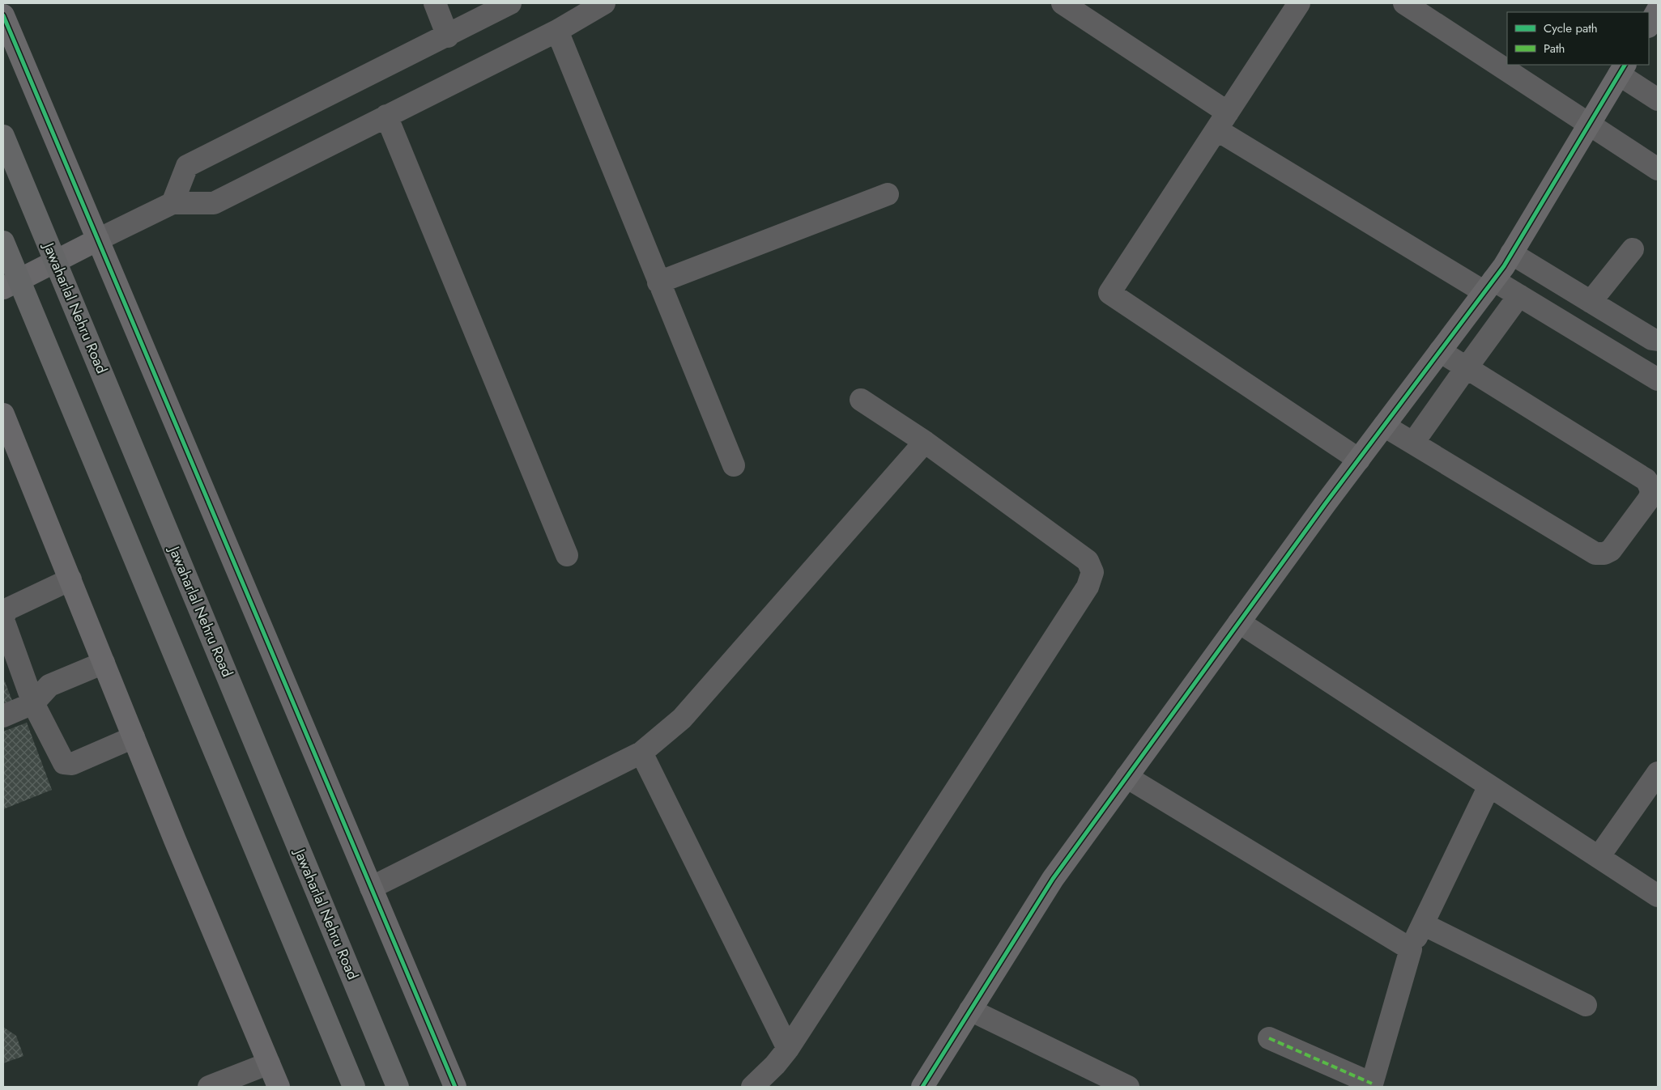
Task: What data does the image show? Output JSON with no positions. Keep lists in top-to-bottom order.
{
  "streets": {
    "main road": ["Jawaharlal Nehru Road"]
  },
  "legend": ["Cycle path", "Path"]
}
